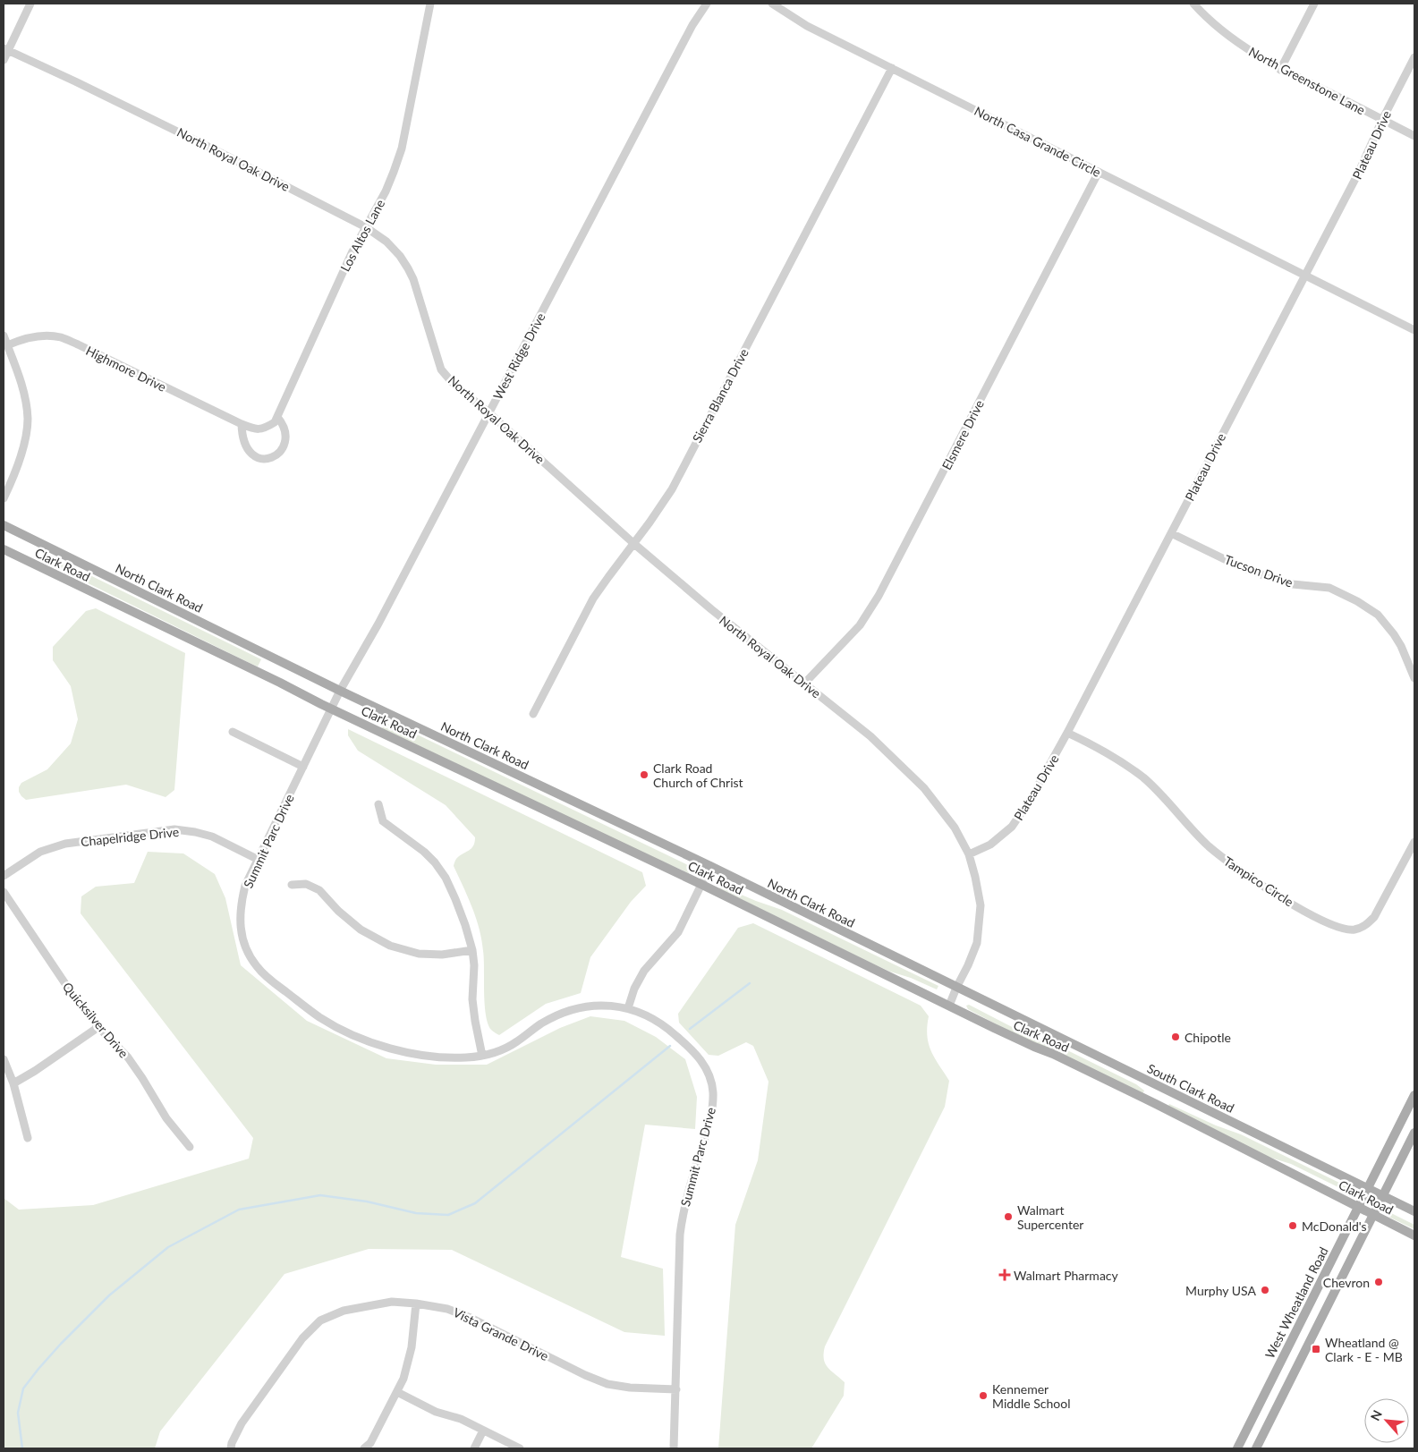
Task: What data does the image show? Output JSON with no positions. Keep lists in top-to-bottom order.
{
  "streets": {
    "main road": [
      "Clark Road",
      "North Clark Road",
      "South Clark Road",
      "West Wheatland Road"
    ],
    "street": [
      "North Greenstone Lane",
      "North Casa Grande Circle",
      "Plateau Drive",
      "North Royal Oak Drive",
      "Los Altos Lane",
      "West Ridge Drive",
      "Highmore Drive",
      "Sierra Blanca Drive",
      "Elsmere Drive",
      "Tucson Drive",
      "Chapelridge Drive",
      "Summit Parc Drive",
      "Tampico Circle",
      "Quicksilver Drive",
      "Vista Grande Drive"
    ]
  },
  "crossings": [
    ["North Greenstone Lane", "Plateau Drive"],
    ["North Casa Grande Circle", "Plateau Drive"],
    ["North Casa Grande Circle", "Sierra Blanca Drive"],
    ["North Casa Grande Circle", "Elsmere Drive"],
    ["Plateau Drive", "North Royal Oak Drive"],
    ["Plateau Drive", "Tucson Drive"],
    ["Plateau Drive", "Tampico Circle"],
    ["North Royal Oak Drive", "Los Altos Lane"],
    ["North Royal Oak Drive", "West Ridge Drive"],
    ["North Royal Oak Drive", "Sierra Blanca Drive"],
    ["North Royal Oak Drive", "Elsmere Drive"],
    ["North Royal Oak Drive", "Clark Road"],
    ["North Royal Oak Drive", "North Clark Road"],
    ["North Royal Oak Drive", "South Clark Road"],
    ["West Ridge Drive", "Clark Road"],
    ["West Ridge Drive", "North Clark Road"],
    ["West Ridge Drive", "Summit Parc Drive"],
    ["Clark Road", "Summit Parc Drive"],
    ["Clark Road", "West Wheatland Road"],
    ["North Clark Road", "South Clark Road"],
    ["Chapelridge Drive", "Summit Parc Drive"],
    ["Summit Parc Drive", "Vista Grande Drive"],
    ["South Clark Road", "West Wheatland Road"]
  ],
  "places": {
    "other": [
      "Clark Road Church of Christ",
      "Chipotle",
      "Walmart Supercenter",
      "McDonald's",
      "Chevron",
      "Murphy USA",
      "Kennemer Middle School"
    ],
    "health": ["Walmart Pharmacy"],
    "transit": ["Wheatland @ Clark - E - MB"]
  },
  "north": "top left"
}
